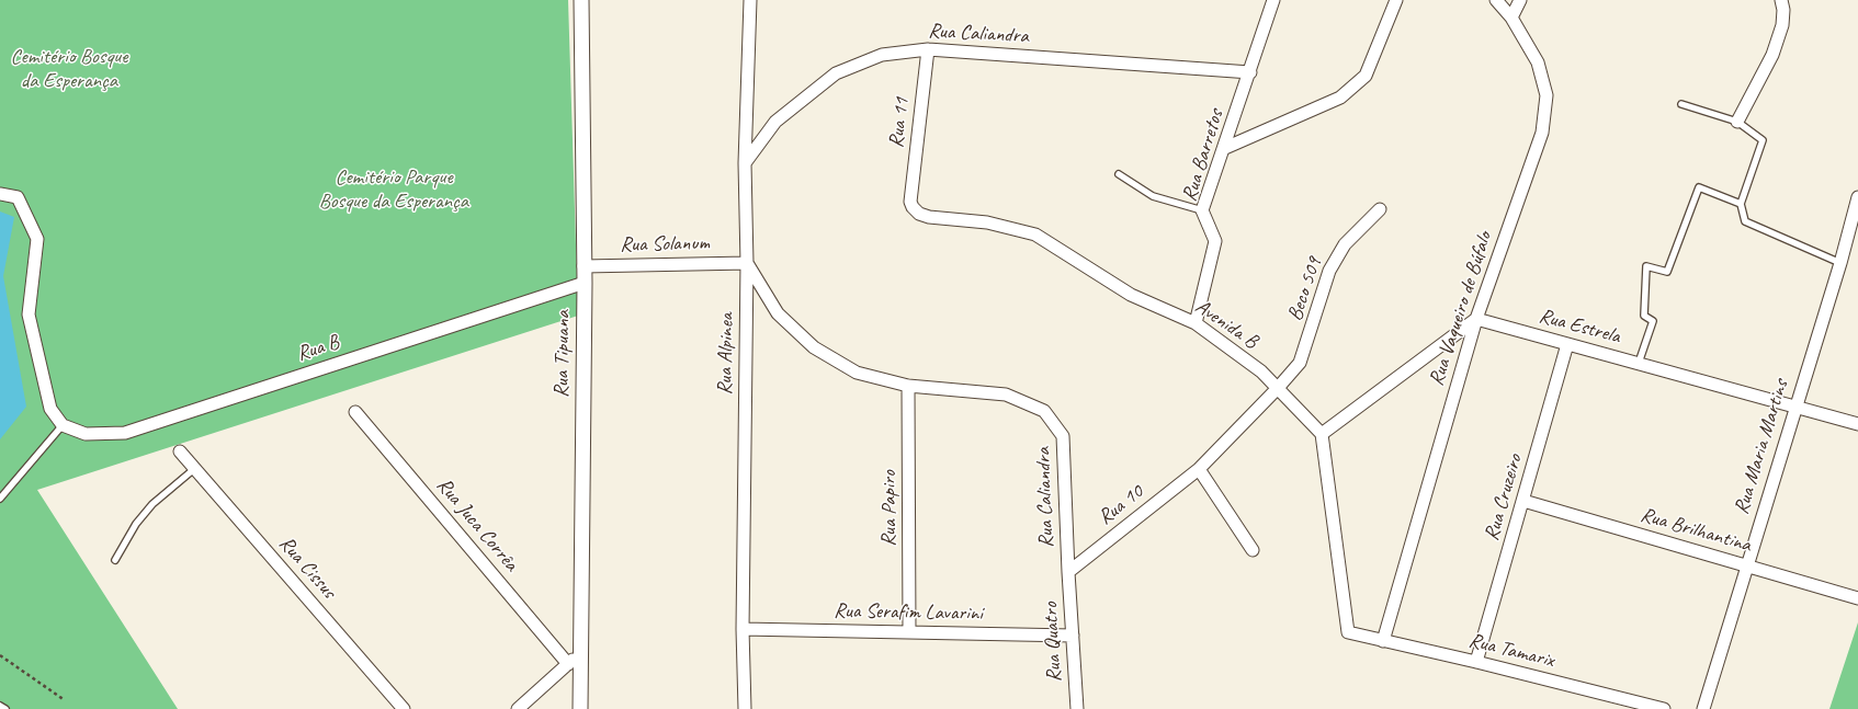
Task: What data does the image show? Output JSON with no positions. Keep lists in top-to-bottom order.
{
  "streets": {
    "street": [
      "Rua Caliandra",
      "Rua 11",
      "Rua Barretos",
      "Rua Solanum",
      "Beco 509",
      "Rua Vaqueiro de Búfalo",
      "Avenida B",
      "Rua Estrela",
      "Rua B",
      "Rua Tipuana",
      "Rua Alpinea",
      "Rua Maria Martins",
      "Rua Cruzeiro",
      "Rua 10",
      "Rua Papiro",
      "Rua Juca Corrêa",
      "Rua Brilhantina",
      "Rua Cissus",
      "Rua Serafim Lavarini",
      "Rua Quatro",
      "Rua Tamarix"
    ]
  },
  "crossings": [
    ["Rua Caliandra", "Rua 11"],
    ["Rua Caliandra", "Rua Barretos"],
    ["Rua Caliandra", "Rua Solanum"],
    ["Rua Caliandra", "Rua Alpinea"],
    ["Rua Caliandra", "Rua 10"],
    ["Rua Caliandra", "Rua Papiro"],
    ["Rua Caliandra", "Rua Quatro"],
    ["Rua 11", "Avenida B"],
    ["Rua Barretos", "Avenida B"],
    ["Rua Solanum", "Rua Tipuana"],
    ["Rua Solanum", "Rua Alpinea"],
    ["Beco 509", "Avenida B"],
    ["Beco 509", "Rua 10"],
    ["Rua Vaqueiro de Búfalo", "Rua Estrela"],
    ["Rua Vaqueiro de Búfalo", "Rua Tamarix"],
    ["Avenida B", "Rua 10"],
    ["Avenida B", "Rua Tamarix"],
    ["Rua Estrela", "Rua Maria Martins"],
    ["Rua Estrela", "Rua Cruzeiro"],
    ["Rua B", "Rua Tipuana"],
    ["Rua Alpinea", "Rua Serafim Lavarini"],
    ["Rua Maria Martins", "Rua Brilhantina"],
    ["Rua Cruzeiro", "Rua Brilhantina"],
    ["Rua Cruzeiro", "Rua Tamarix"],
    ["Rua 10", "Rua Quatro"],
    ["Rua Papiro", "Rua Serafim Lavarini"],
    ["Rua Serafim Lavarini", "Rua Quatro"]
  ],
  "parks": ["Cemitério Bosque da Esperança", "Cemitério Parque Bosque da Esperança"]
}
